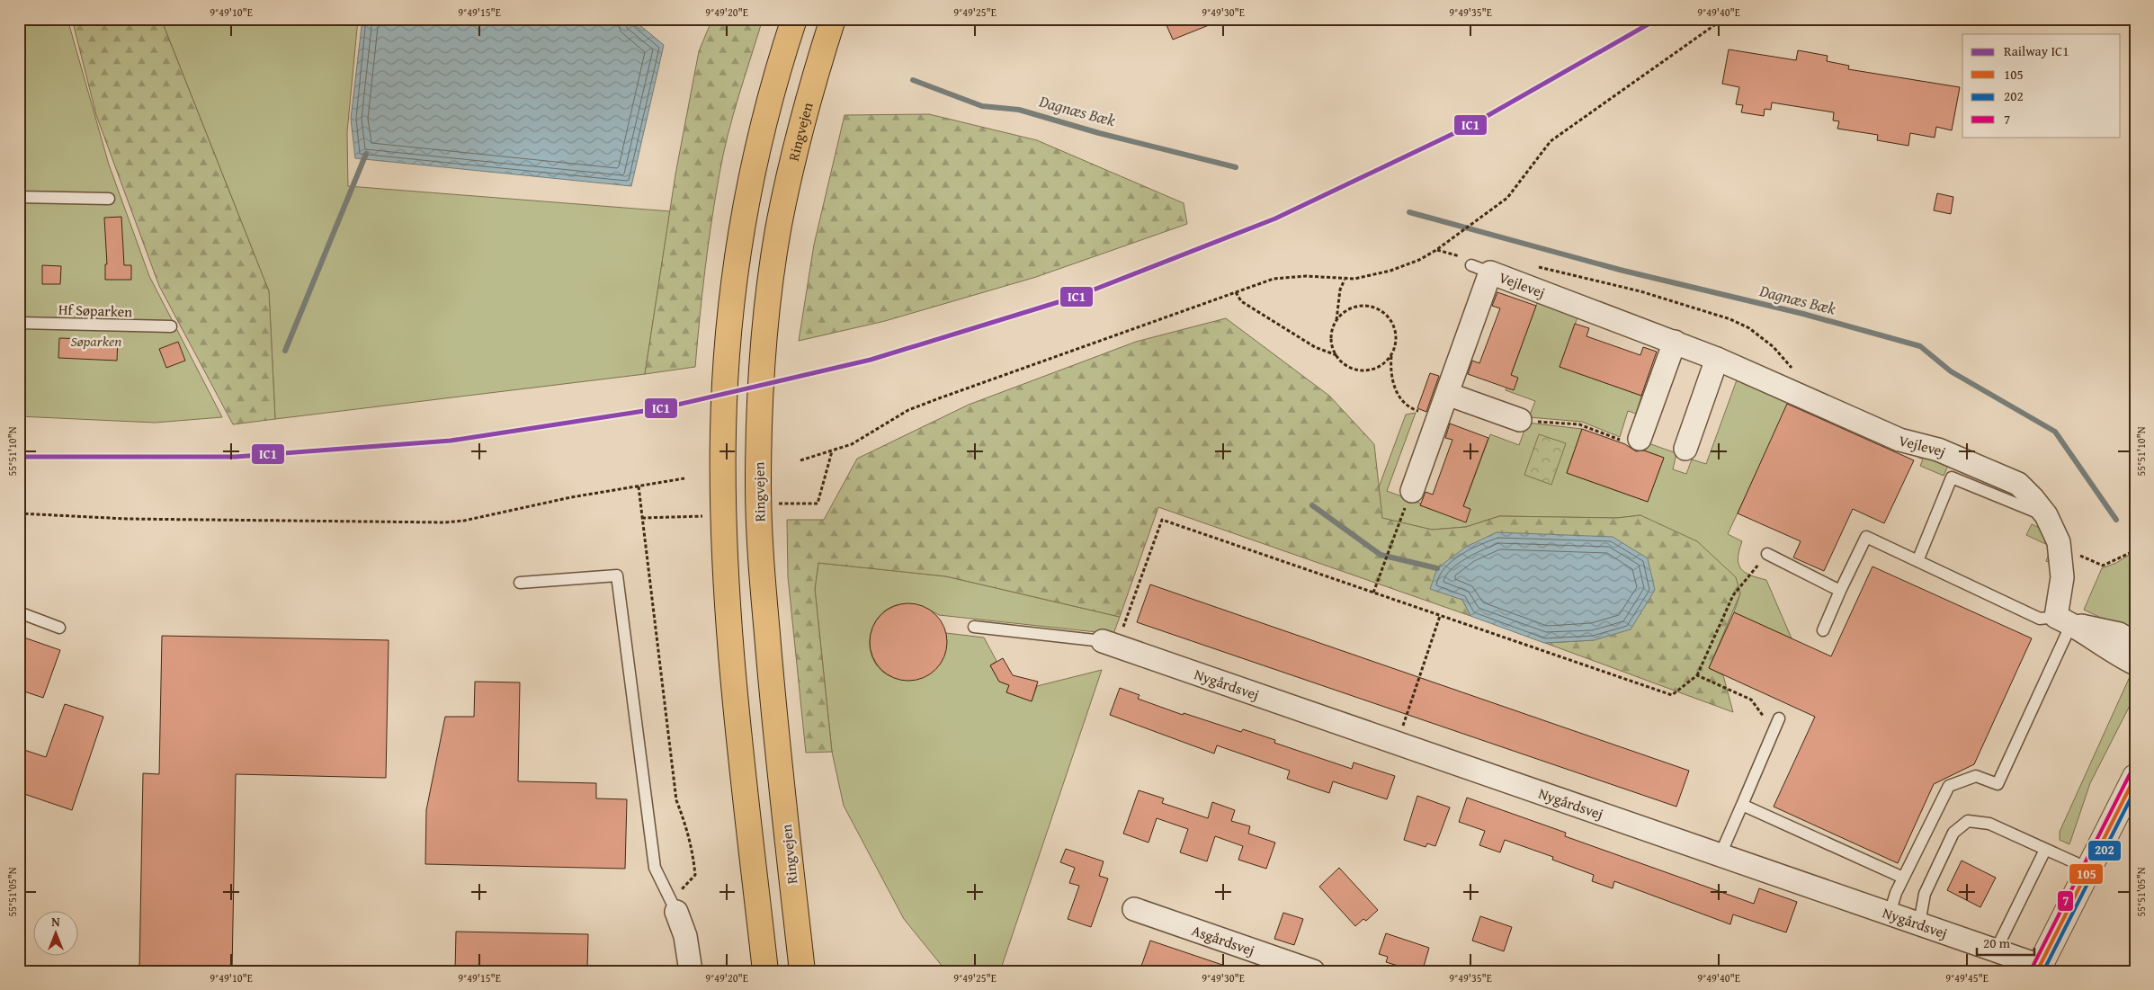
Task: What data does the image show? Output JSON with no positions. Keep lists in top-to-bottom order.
{
  "streets": {
    "main road": ["Ringvejen"],
    "street": ["Vejlevej", "Nygårdsvej", "Asgårdsvej"],
    "lane": ["Hf Søparken"]
  },
  "water": ["Dagnæs Bæk"],
  "parks": ["Søparken"],
  "lines": [
    "rail line IC1",
    "transit line 7",
    "transit line 105",
    "transit line 202"
  ],
  "legend": [
    "Railway IC1",
    "105",
    "202",
    "7"
  ],
  "scale_bar": "20 m",
  "north": "top",
  "coordinates": [
    "9°49'10\"E",
    "9°49'15\"E",
    "9°49'20\"E",
    "9°49'25\"E",
    "9°49'30\"E",
    "9°49'35\"E",
    "9°49'40\"E",
    "55°51'10\"N",
    "55°51'05\"N",
    "9°49'45\"E"
  ]
}
